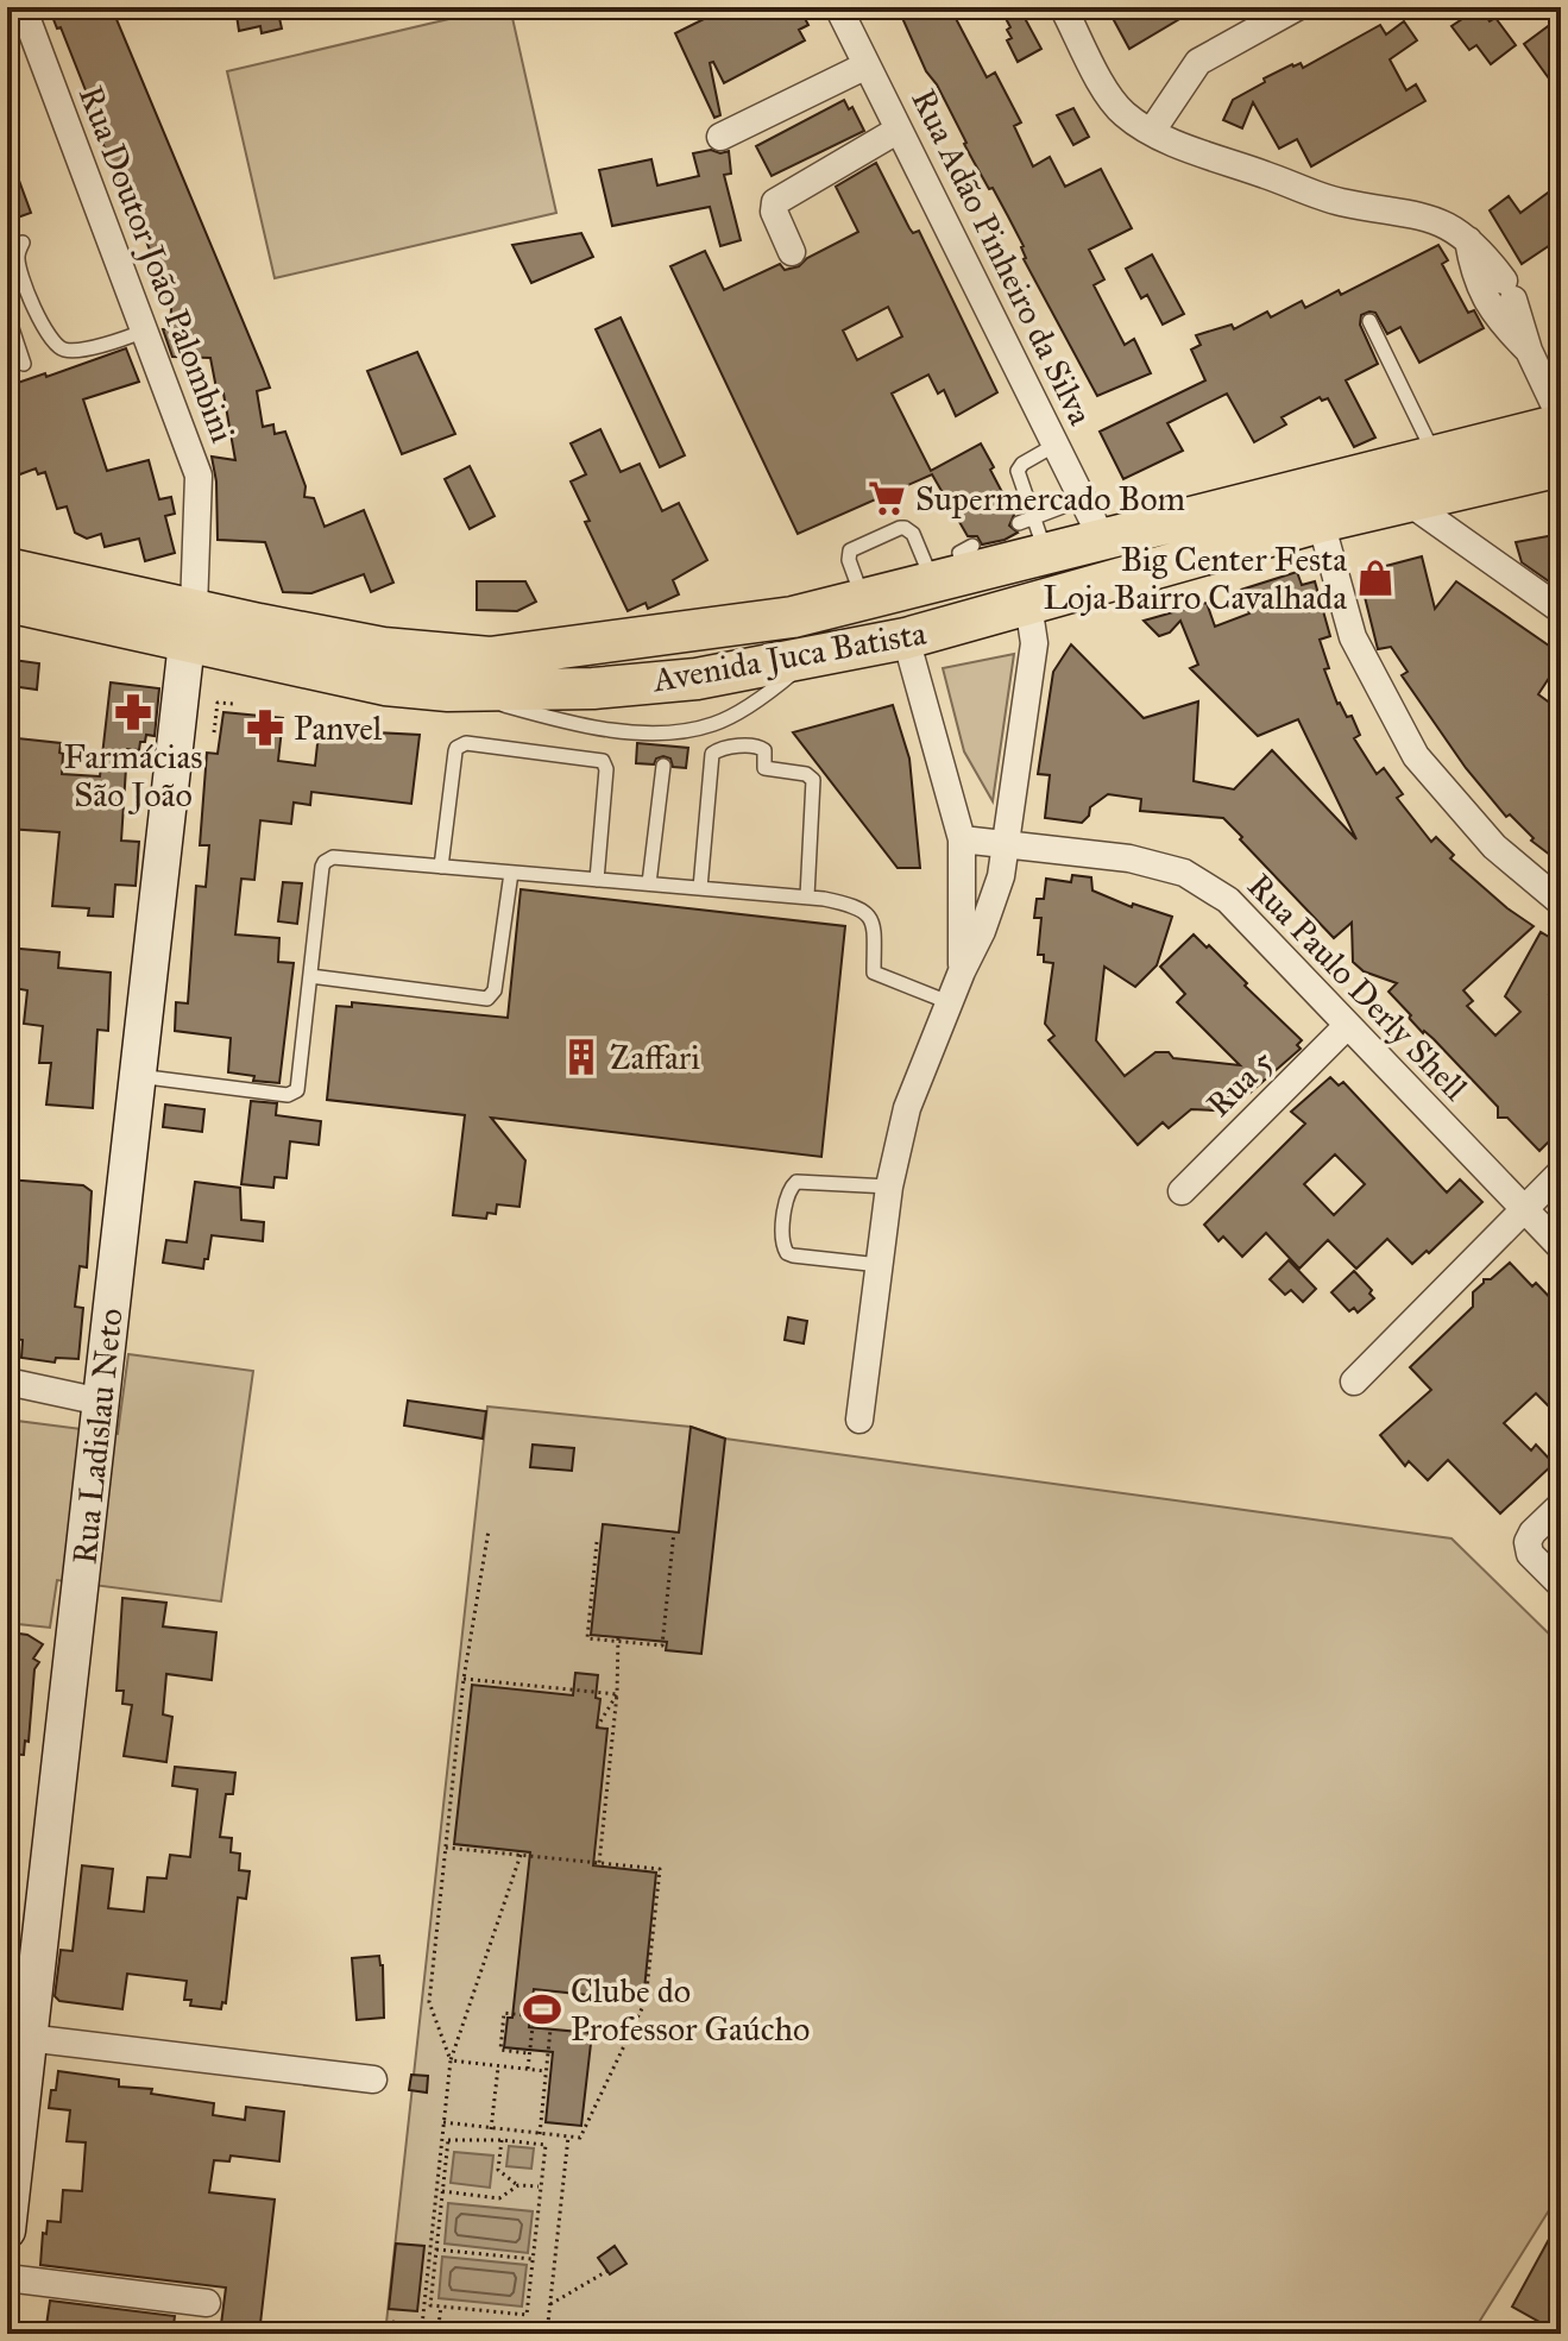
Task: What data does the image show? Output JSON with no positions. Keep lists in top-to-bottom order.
{
  "streets": {
    "main road": ["Avenida Juca Batista"],
    "street": [
      "Rua Adão Pinheiro da Silva",
      "Rua Doutor João Palombini",
      "Rua Paulo Derly Shell",
      "Rua 5",
      "Rua Ladislau Neto"
    ]
  },
  "crossings": [
    ["Rua Adão Pinheiro da Silva", "Avenida Juca Batista"],
    ["Rua Doutor João Palombini", "Avenida Juca Batista"],
    ["Rua Doutor João Palombini", "Rua Ladislau Neto"],
    ["Avenida Juca Batista", "Rua Ladislau Neto"],
    ["Rua Paulo Derly Shell", "Rua 5"]
  ],
  "places": {
    "supermarket": ["Supermercado Bom"],
    "shop": ["Big Center Festa Loja Bairro Cavalhada"],
    "pharmacy": ["Farmácias São João", "Panvel"],
    "building": ["Zaffari"],
    "sports": ["Clube do Professor Gaúcho"]
  }
}
